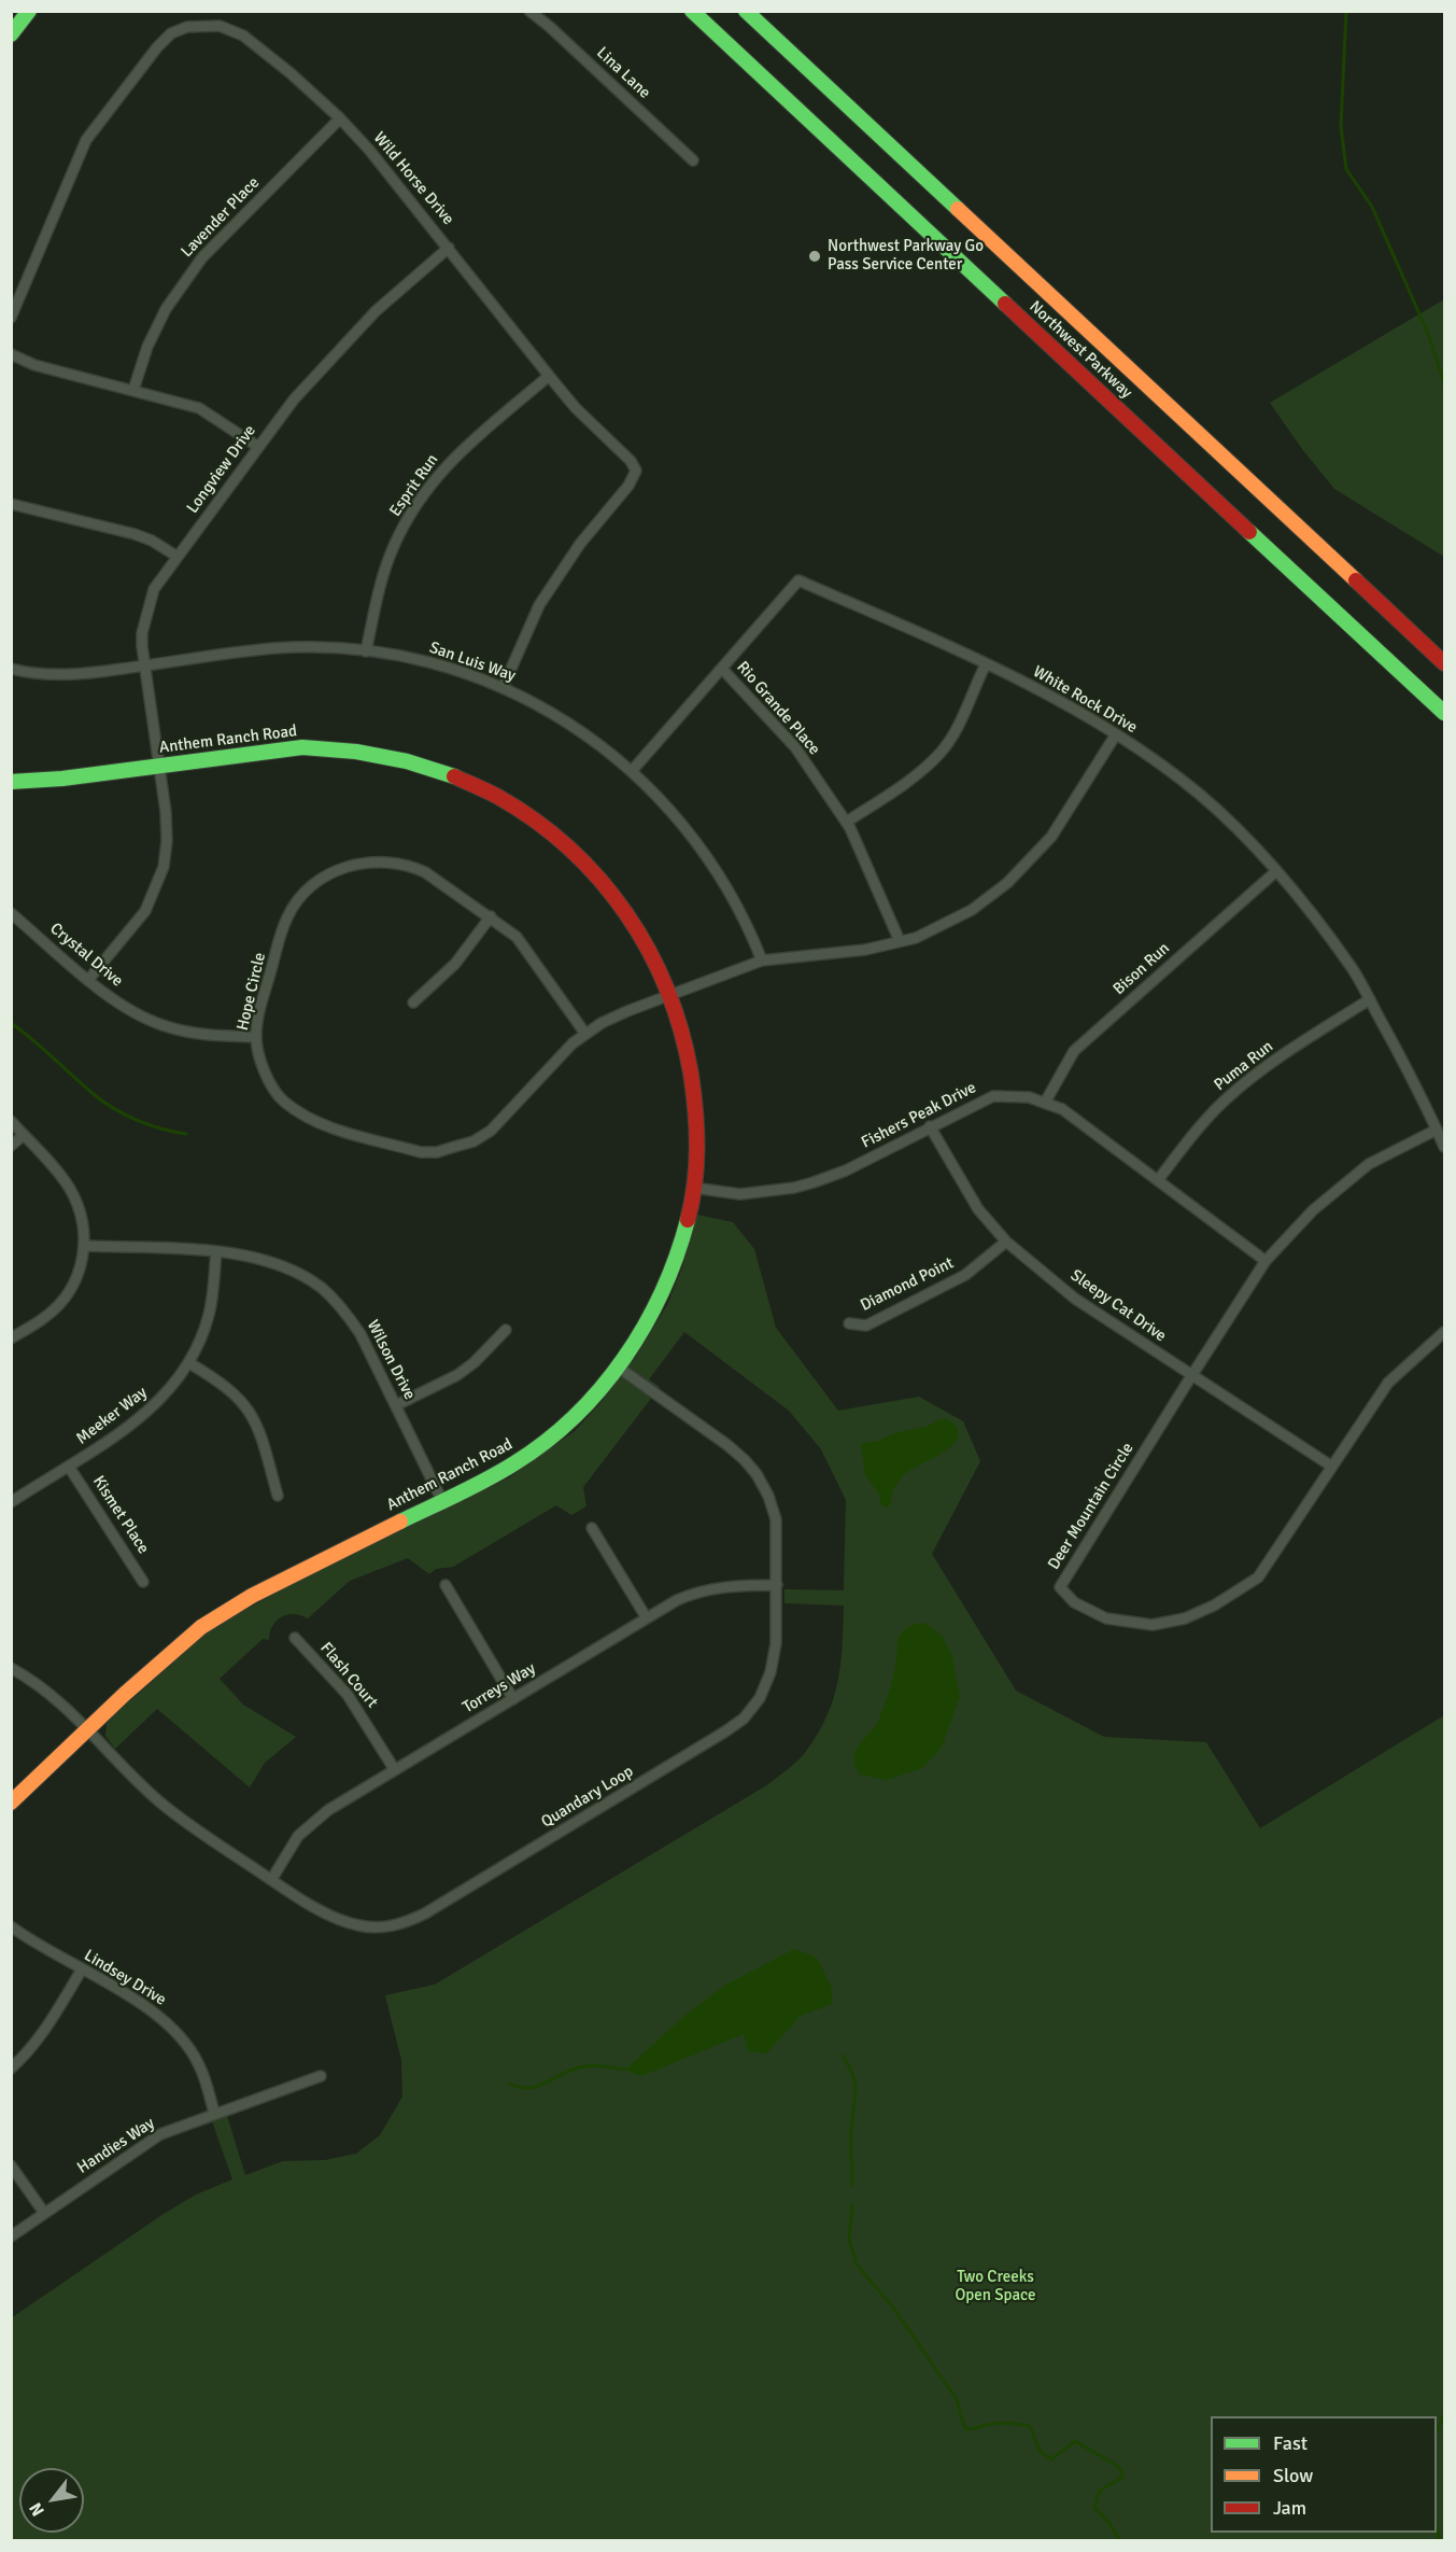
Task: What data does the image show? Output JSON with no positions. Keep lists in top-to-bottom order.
{
  "streets": {
    "main road": ["Northwest Parkway", "Anthem Ranch Road"],
    "street": [
      "Lina Lane",
      "Wild Horse Drive",
      "Lavender Place",
      "Longview Drive",
      "Esprit Run",
      "San Luis Way",
      "White Rock Drive",
      "Rio Grande Place",
      "Crystal Drive",
      "Bison Run",
      "Hope Circle",
      "Puma Run",
      "Fishers Peak Drive",
      "Diamond Point",
      "Sleepy Cat Drive",
      "Wilson Drive",
      "Meeker Way",
      "Deer Mountain Circle",
      "Kismet Place",
      "Flash Court",
      "Torreys Way",
      "Quandary Loop",
      "Lindsey Drive",
      "Handies Way"
    ]
  },
  "crossings": [
    ["Wild Horse Drive", "Lavender Place"],
    ["Wild Horse Drive", "Longview Drive"],
    ["Wild Horse Drive", "Esprit Run"],
    ["Wild Horse Drive", "San Luis Way"],
    ["Longview Drive", "San Luis Way"],
    ["Longview Drive", "Anthem Ranch Road"],
    ["Longview Drive", "Crystal Drive"],
    ["Esprit Run", "San Luis Way"],
    ["San Luis Way", "White Rock Drive"],
    ["San Luis Way", "Hope Circle"],
    ["White Rock Drive", "Rio Grande Place"],
    ["White Rock Drive", "Bison Run"],
    ["White Rock Drive", "Hope Circle"],
    ["White Rock Drive", "Puma Run"],
    ["White Rock Drive", "Deer Mountain Circle"],
    ["Rio Grande Place", "Hope Circle"],
    ["Anthem Ranch Road", "Hope Circle"],
    ["Anthem Ranch Road", "Fishers Peak Drive"],
    ["Anthem Ranch Road", "Wilson Drive"],
    ["Anthem Ranch Road", "Quandary Loop"],
    ["Crystal Drive", "Hope Circle"],
    ["Bison Run", "Fishers Peak Drive"],
    ["Puma Run", "Fishers Peak Drive"],
    ["Fishers Peak Drive", "Sleepy Cat Drive"],
    ["Fishers Peak Drive", "Deer Mountain Circle"],
    ["Diamond Point", "Sleepy Cat Drive"],
    ["Sleepy Cat Drive", "Deer Mountain Circle"],
    ["Wilson Drive", "Meeker Way"],
    ["Meeker Way", "Kismet Place"],
    ["Flash Court", "Torreys Way"],
    ["Torreys Way", "Quandary Loop"],
    ["Lindsey Drive", "Handies Way"]
  ],
  "parks": ["Two Creeks Open Space"],
  "places": ["Northwest Parkway Go Pass Service Center"],
  "legend": ["Fast", "Slow", "Jam"],
  "north": "bottom left"
}
